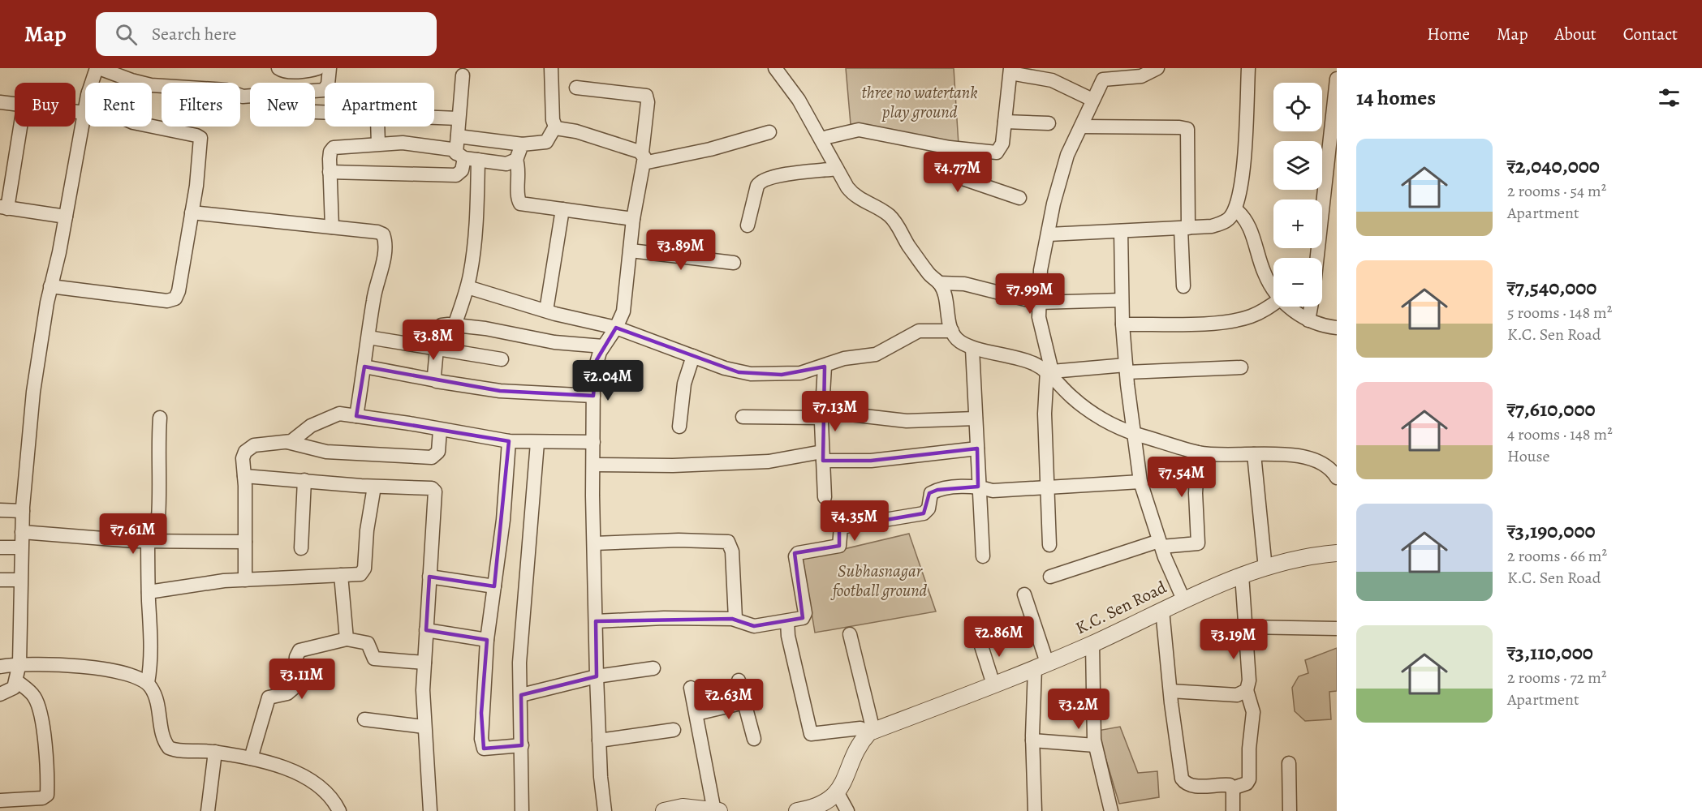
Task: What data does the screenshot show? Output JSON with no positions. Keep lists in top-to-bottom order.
{
  "streets": {
    "street": ["K.C. Sen Road"]
  },
  "parks": ["three no watertank play ground", "Subhasnagar football ground"],
  "page": {
    "header": "Map",
    "search": "Search here",
    "nav": [
      "Home",
      "Map",
      "About",
      "Contact"
    ],
    "heading": "14 homes",
    "map_buttons": ["+", "−"],
    "chip": [
      "Buy",
      "Rent",
      "Filters",
      "New",
      "Apartment"
    ],
    "list": [
      {
        "name": "₹2,040,000",
        "note": "2 rooms · 54 m² · Apartment"
      },
      {
        "name": "₹7,540,000",
        "note": "5 rooms · 148 m² · K.C. Sen Road"
      },
      {
        "name": "₹7,610,000",
        "note": "4 rooms · 148 m² · House"
      },
      {
        "name": "₹3,190,000",
        "note": "2 rooms · 66 m² · K.C. Sen Road"
      },
      {
        "name": "₹3,110,000",
        "note": "2 rooms · 72 m² · Apartment"
      }
    ],
    "price": [
      "₹4.77M",
      "₹3.89M",
      "₹7.99M",
      "₹3.8M",
      "₹2.04M",
      "₹7.13M",
      "₹7.54M",
      "₹4.35M",
      "₹7.61M",
      "₹2.86M",
      "₹3.19M",
      "₹3.11M",
      "₹2.63M",
      "₹3.2M"
    ]
  }
}
